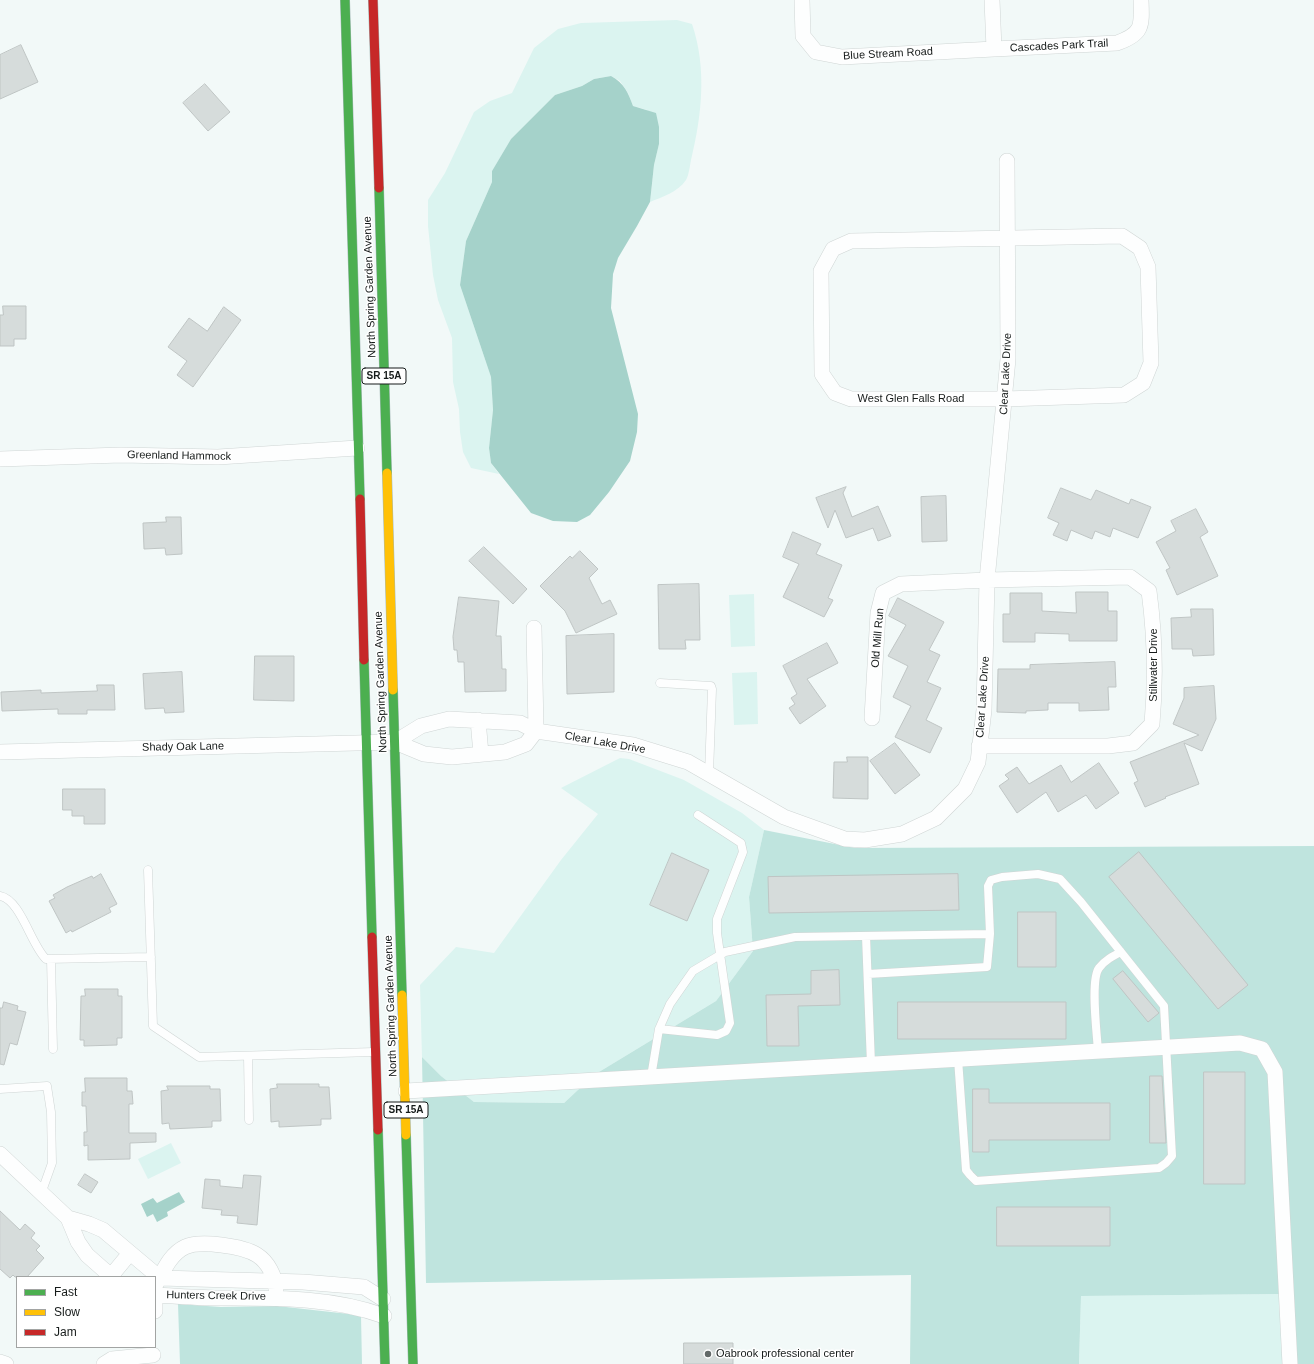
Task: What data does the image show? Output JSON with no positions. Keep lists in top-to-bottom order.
{
  "streets": {
    "highway": ["North Spring Garden Avenue", "SR 15A"],
    "street": [
      "Cascades Park Trail",
      "Blue Stream Road",
      "Clear Lake Drive",
      "West Glen Falls Road",
      "Greenland Hammock",
      "Old Mill Run",
      "Stillwater Drive",
      "Shady Oak Lane",
      "Hunters Creek Drive"
    ]
  },
  "crossings": [
    ["Cascades Park Trail", "Blue Stream Road"],
    ["North Spring Garden Avenue", "Clear Lake Drive"],
    ["North Spring Garden Avenue", "Greenland Hammock"],
    ["North Spring Garden Avenue", "Shady Oak Lane"],
    ["North Spring Garden Avenue", "Hunters Creek Drive"],
    ["Clear Lake Drive", "West Glen Falls Road"],
    ["Clear Lake Drive", "Old Mill Run"],
    ["Clear Lake Drive", "Stillwater Drive"],
    ["Clear Lake Drive", "Shady Oak Lane"],
    ["Old Mill Run", "Stillwater Drive"]
  ],
  "places": ["Oabrook professional center"],
  "legend": ["Fast", "Slow", "Jam"]
}
